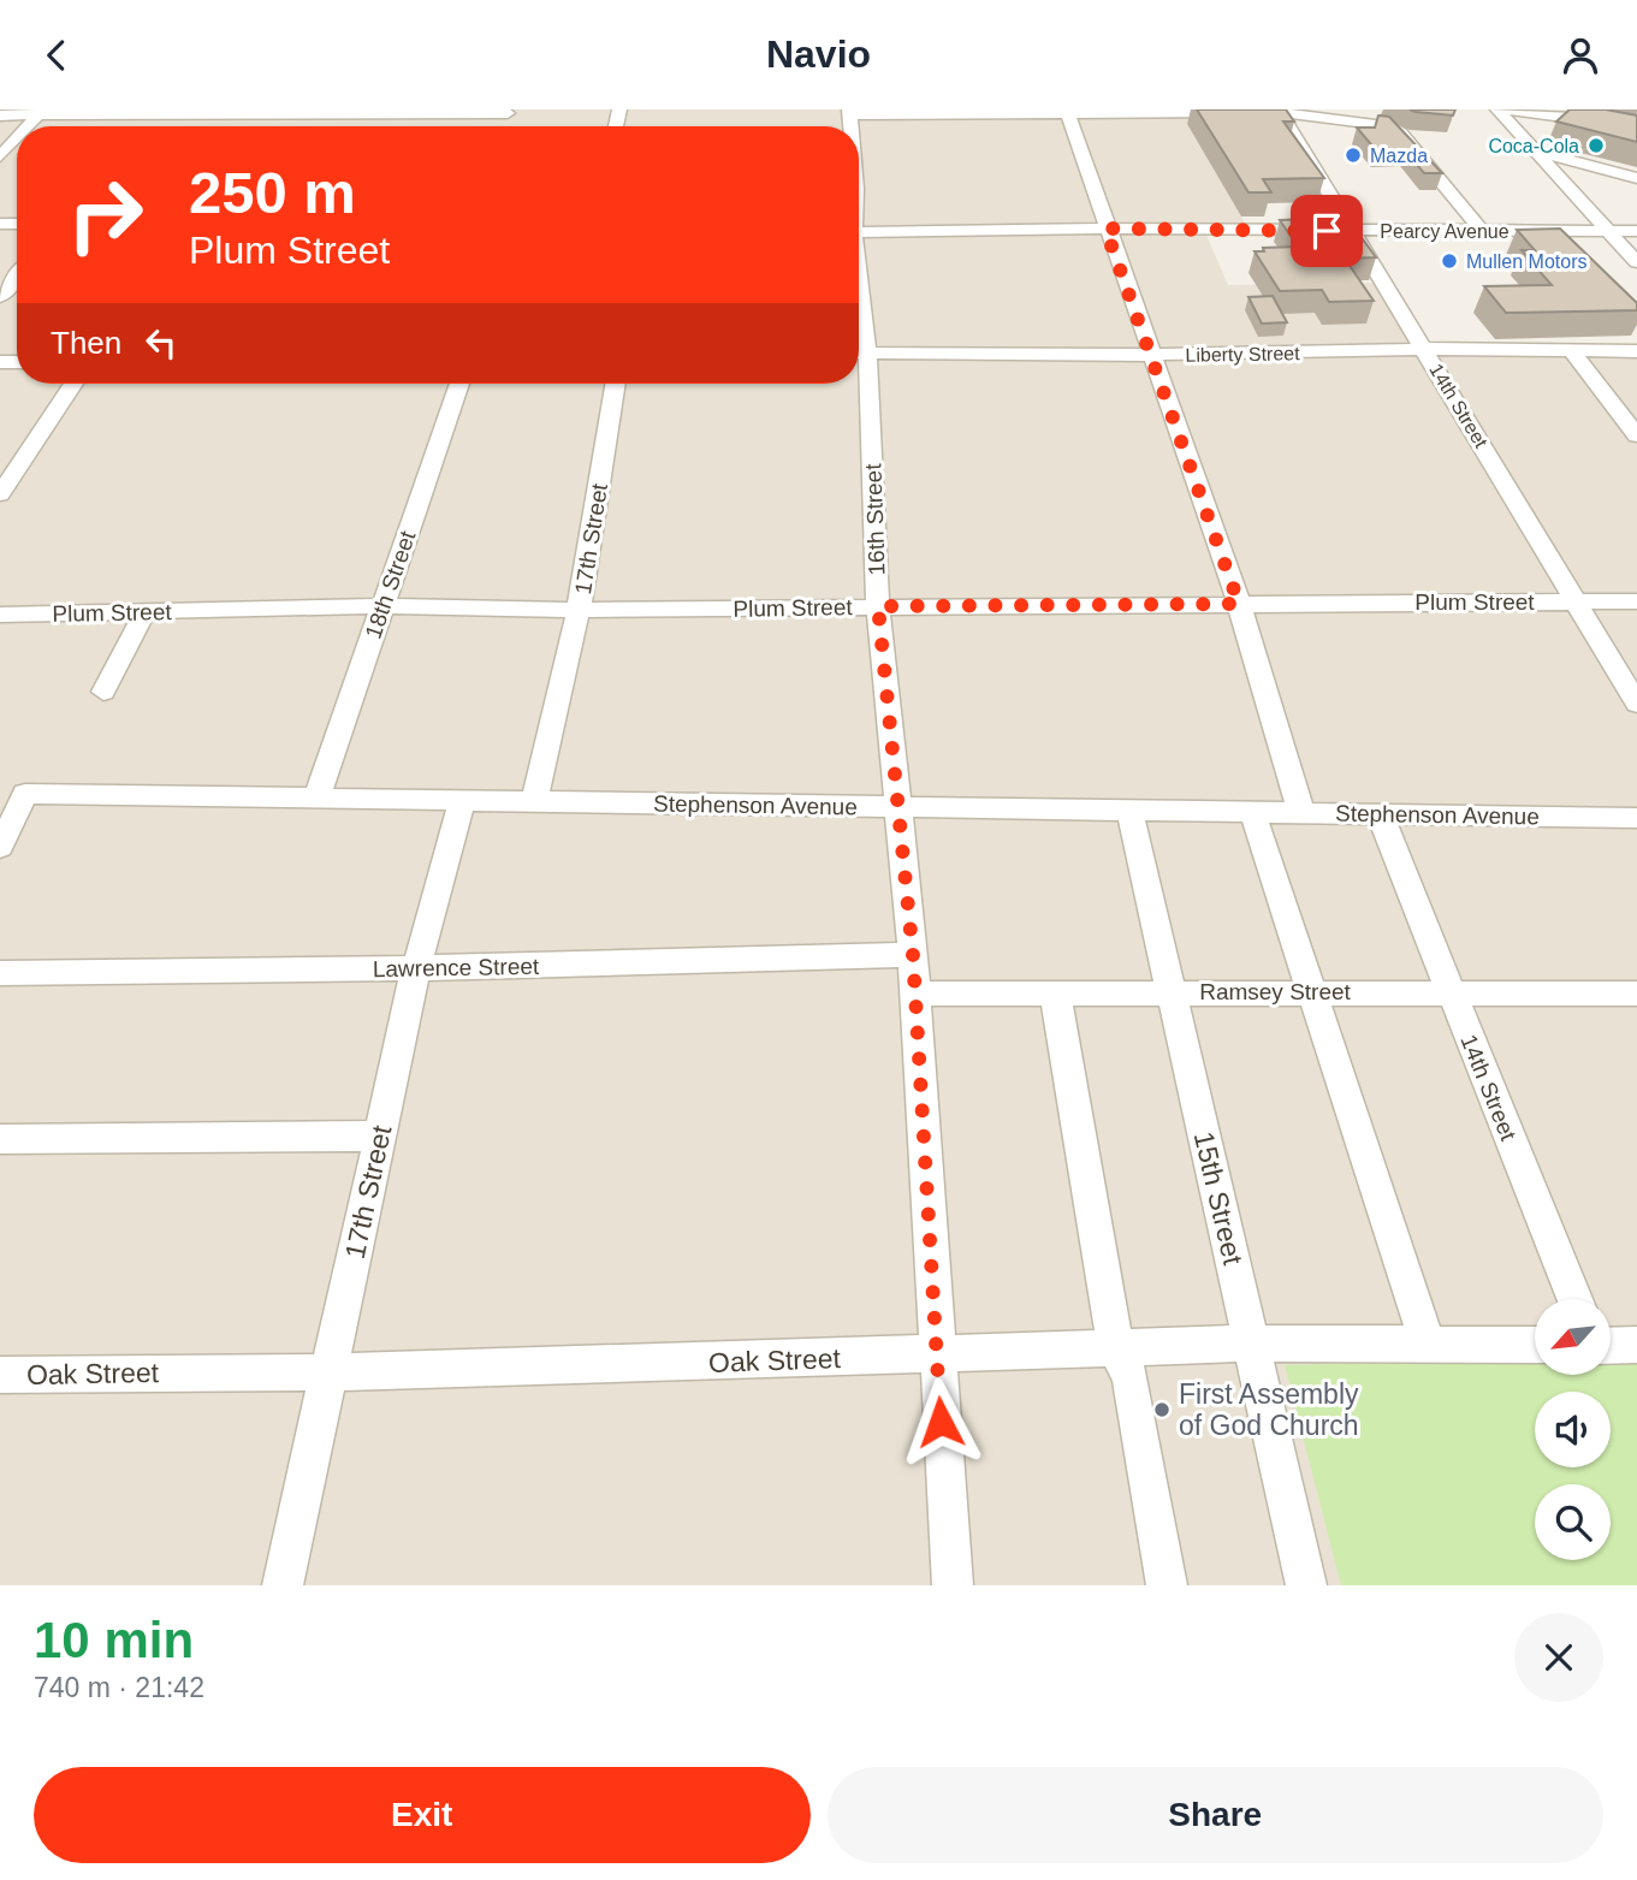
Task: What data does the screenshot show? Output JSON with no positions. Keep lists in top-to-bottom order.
{
  "streets": {
    "street": [
      "Pearcy Avenue",
      "Liberty Street",
      "14th Street",
      "16th Street",
      "17th Street",
      "18th Street",
      "Plum Street",
      "Stephenson Avenue",
      "Lawrence Street",
      "Ramsey Street",
      "15th Street",
      "Oak Street"
    ]
  },
  "crossings": [
    ["Pearcy Avenue", "14th Street"],
    ["Liberty Street", "14th Street"],
    ["14th Street", "Plum Street"],
    ["14th Street", "Stephenson Avenue"],
    ["14th Street", "Ramsey Street"],
    ["16th Street", "Plum Street"],
    ["16th Street", "Stephenson Avenue"],
    ["16th Street", "Lawrence Street"],
    ["16th Street", "Ramsey Street"],
    ["16th Street", "Oak Street"],
    ["17th Street", "Plum Street"],
    ["17th Street", "Stephenson Avenue"],
    ["17th Street", "Lawrence Street"],
    ["17th Street", "Oak Street"],
    ["18th Street", "Plum Street"],
    ["18th Street", "Stephenson Avenue"],
    ["Stephenson Avenue", "15th Street"],
    ["Ramsey Street", "15th Street"],
    ["15th Street", "Oak Street"]
  ],
  "places": [
    "Coca-Cola",
    "Mazda",
    "Mullen Motors",
    "First Assembly of God Church"
  ],
  "north": "bottom left",
  "page": {
    "header": "Navio",
    "turn": ["250 m", "Plum Street"],
    "then": "Then",
    "heading": ["10 min", "740 m · 21:42"],
    "buttons": ["Exit", "Share"]
  }
}
